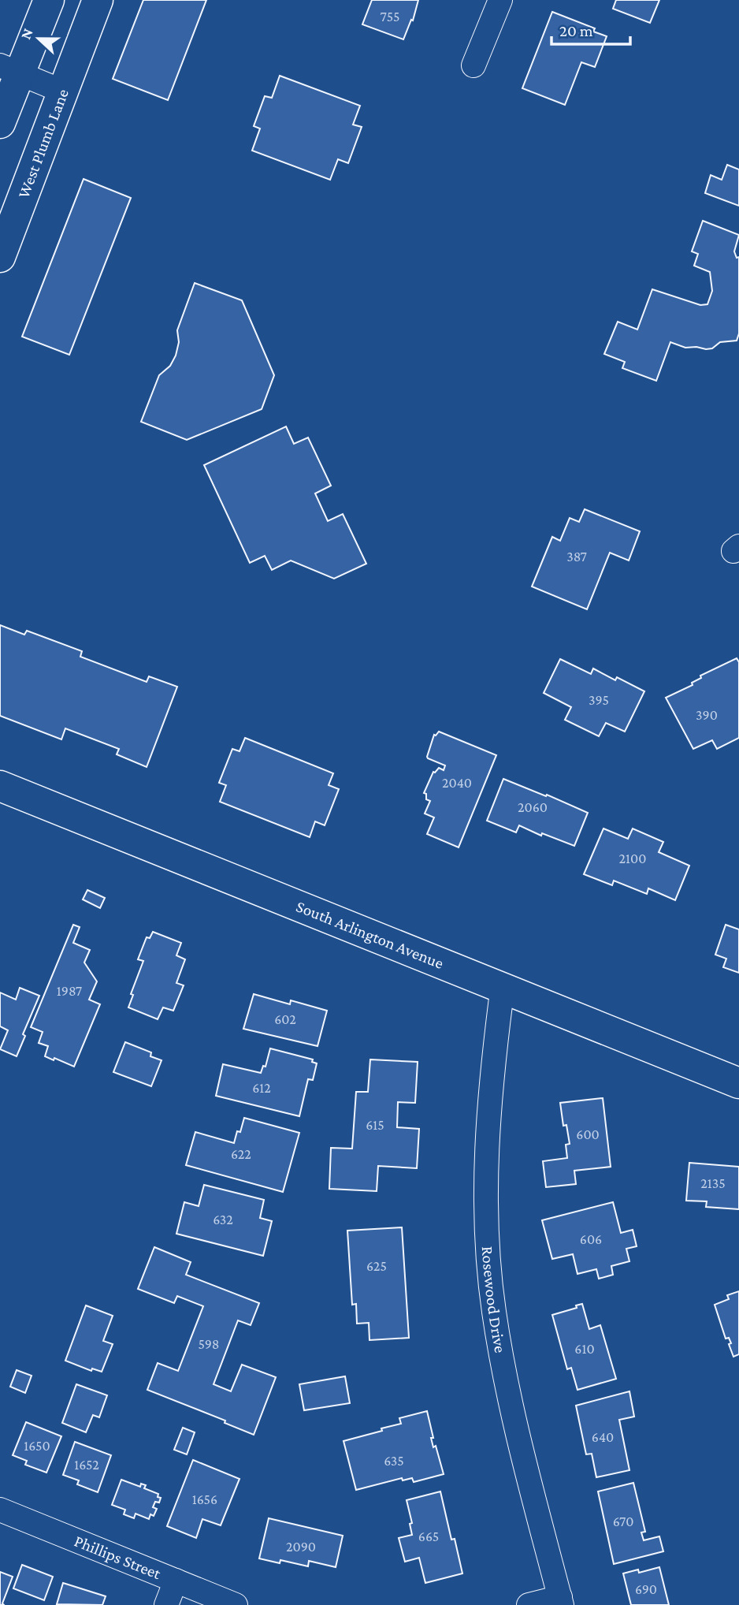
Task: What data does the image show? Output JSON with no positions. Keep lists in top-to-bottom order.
{
  "streets": {
    "street": [
      "West Plumb Lane",
      "South Arlington Avenue",
      "Rosewood Drive",
      "Phillips Street"
    ]
  },
  "crossings": [
    ["South Arlington Avenue", "Rosewood Drive"]
  ],
  "house_numbers": [
    "755",
    "387",
    "395",
    "390",
    "2040",
    "2060",
    "2100",
    "1987",
    "602",
    "612",
    "615",
    "600",
    "622",
    "2135",
    "632",
    "606",
    "625",
    "598",
    "610",
    "640",
    "1650",
    "635",
    "1652",
    "1656",
    "670",
    "665",
    "2090",
    "690"
  ],
  "scale_bar": "20 m",
  "north": "left"
}
